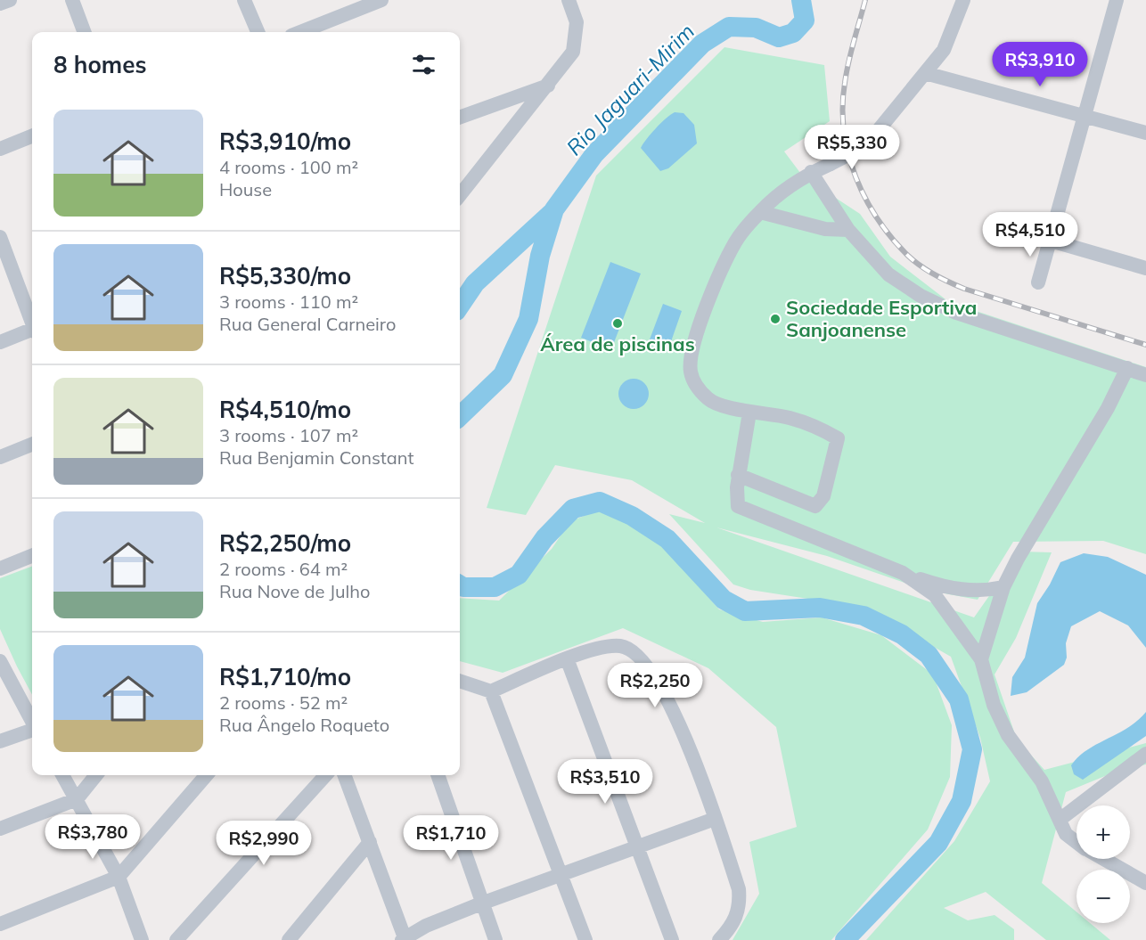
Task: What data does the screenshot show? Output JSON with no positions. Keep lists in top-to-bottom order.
{
  "water": ["Rio Jaguari-Mirim"],
  "places": ["Sociedade Esportiva Sanjoanense", "Área de piscinas"],
  "page": {
    "heading": "8 homes",
    "price": [
      "R$3,910",
      "R$5,330",
      "R$4,510",
      "R$2,250",
      "R$3,510",
      "R$3,780",
      "R$1,710",
      "R$2,990"
    ],
    "list": [
      {
        "name": "R$3,910/mo",
        "note": "4 rooms · 100 m² · House"
      },
      {
        "name": "R$5,330/mo",
        "note": "3 rooms · 110 m² · Rua General Carneiro"
      },
      {
        "name": "R$4,510/mo",
        "note": "3 rooms · 107 m² · Rua Benjamin Constant"
      },
      {
        "name": "R$2,250/mo",
        "note": "2 rooms · 64 m² · Rua Nove de Julho"
      },
      {
        "name": "R$1,710/mo",
        "note": "2 rooms · 52 m² · Rua Ângelo Roqueto"
      }
    ],
    "map_buttons": ["+", "−"]
  }
}
